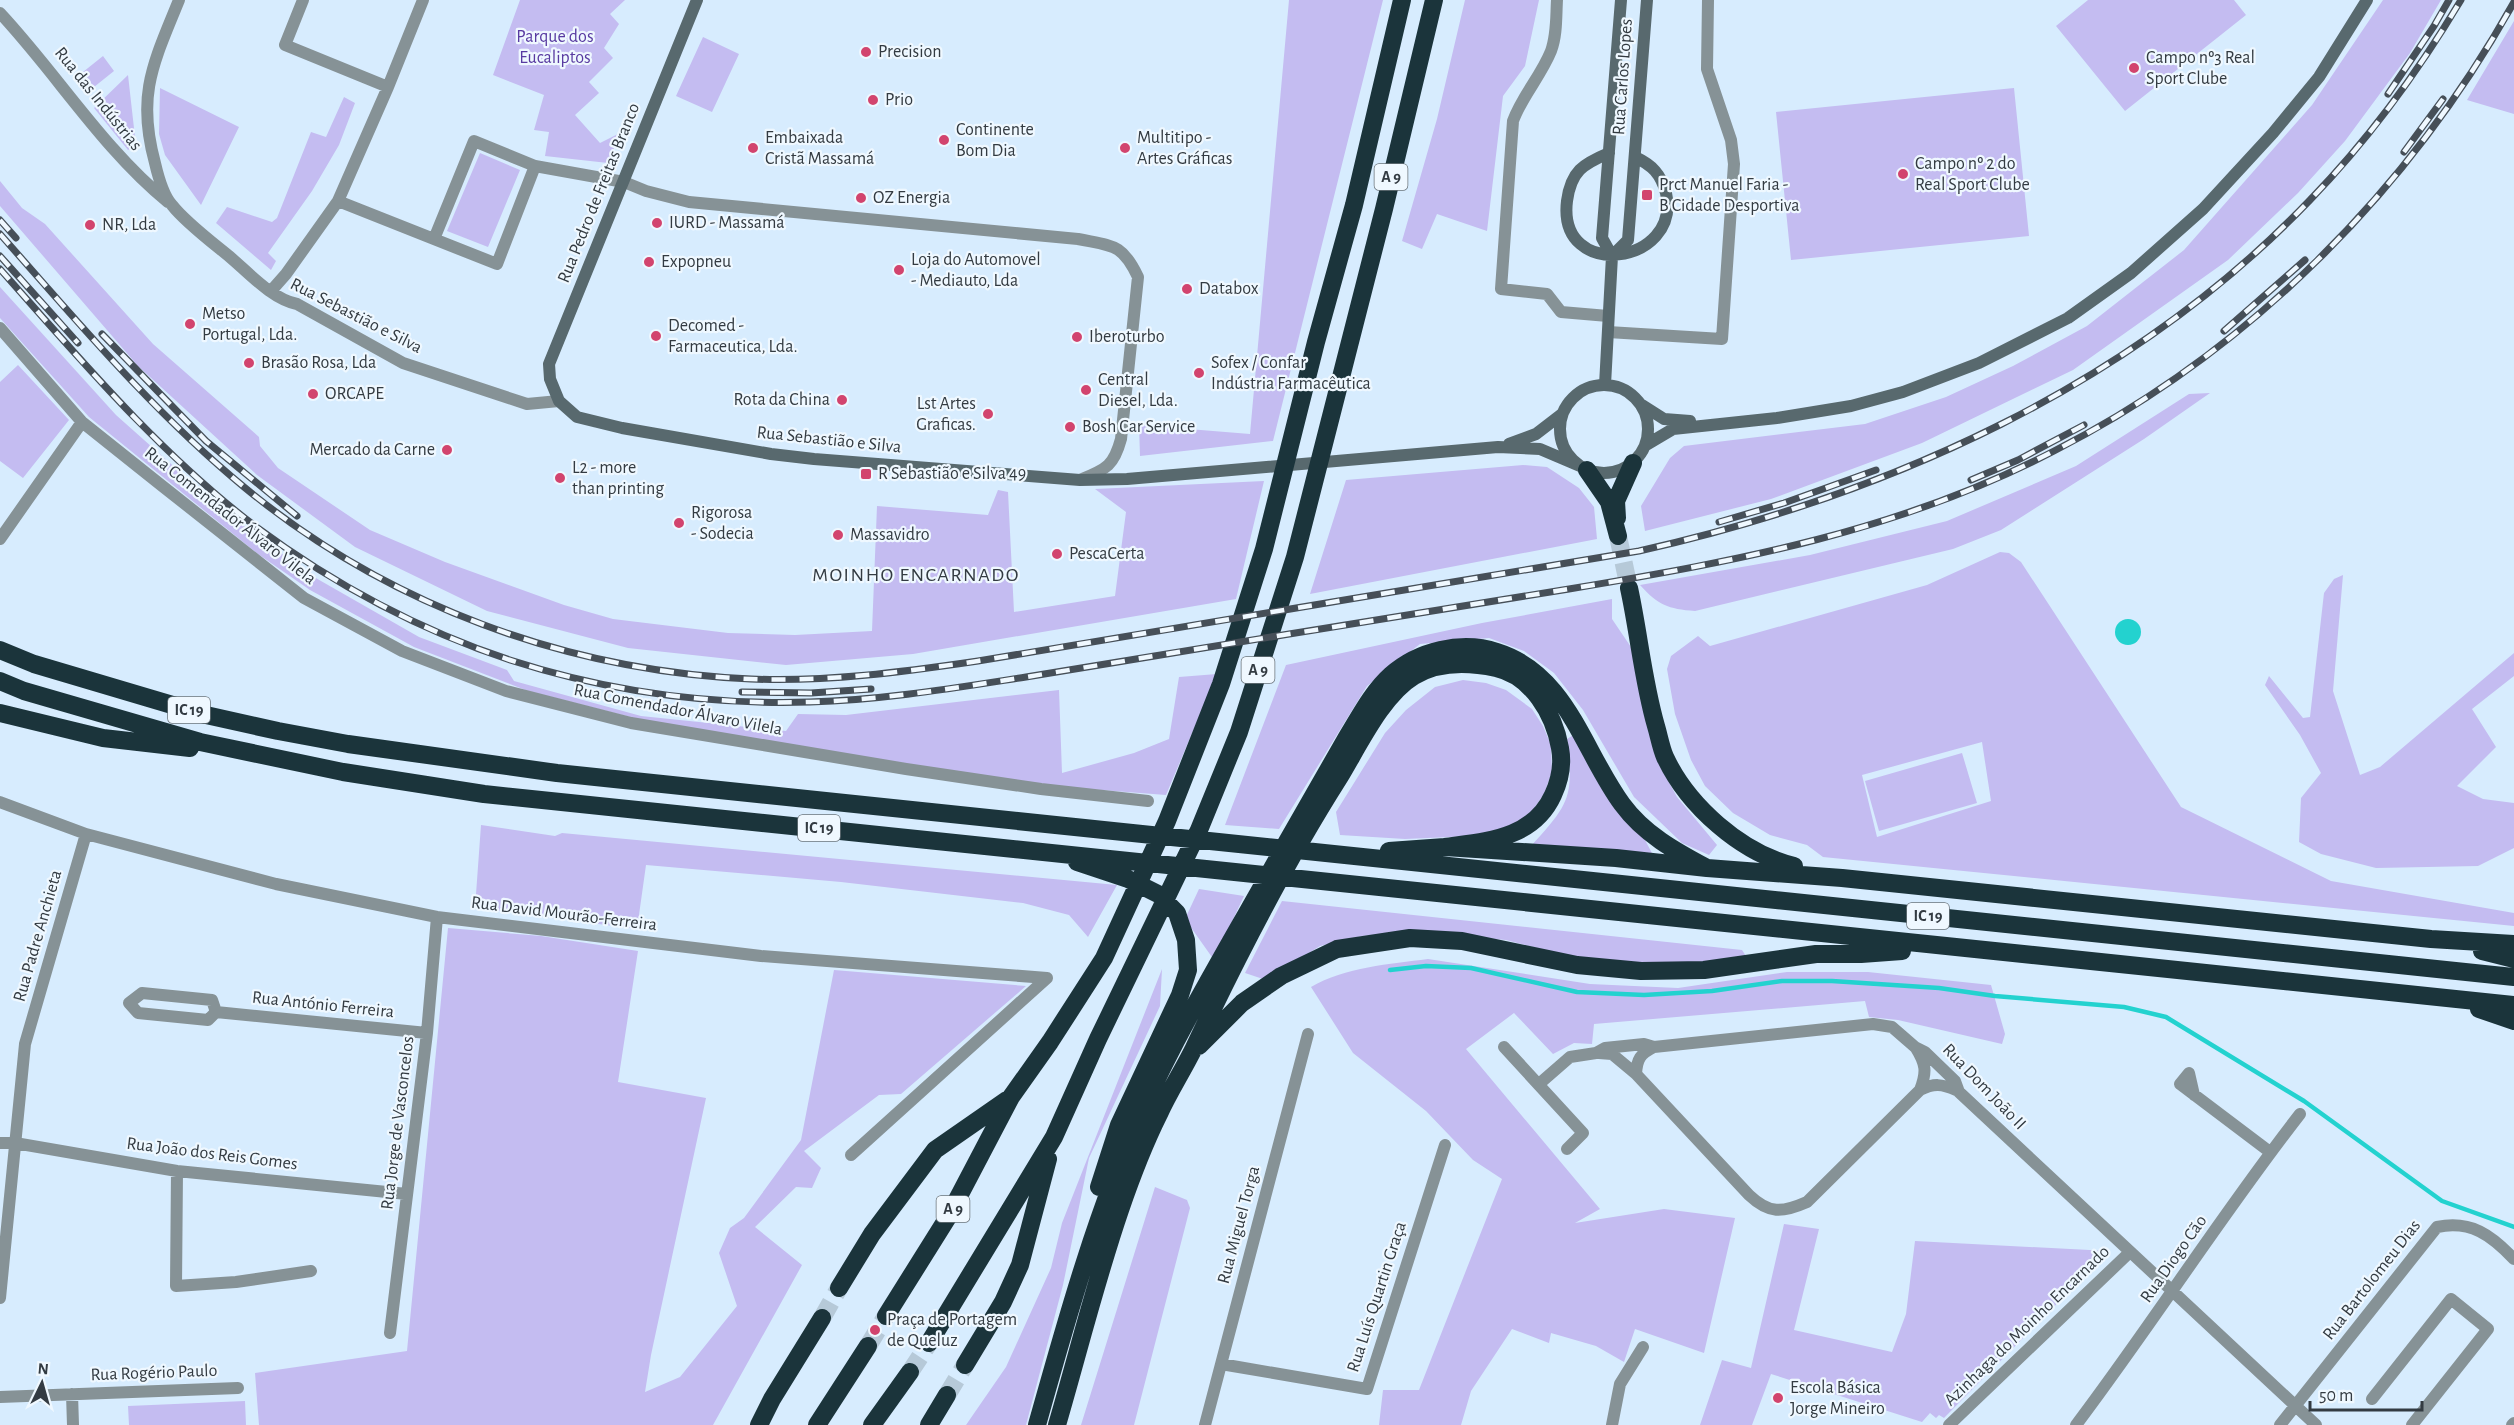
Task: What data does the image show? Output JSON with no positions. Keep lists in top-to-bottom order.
{
  "streets": {
    "highway": ["A 9", "IC 19"],
    "street": [
      "Rua Carlos Lopes",
      "Rua das Indústrias",
      "Rua Pedro de Freitas Branco",
      "Rua Sebastião e Silva",
      "Rua Comendador Álvaro Vilela",
      "Rua David Mourão-Ferreira",
      "Rua Padre Anchieta",
      "Rua António Ferreira",
      "Rua Dom João II",
      "Rua Jorge de Vasconcelos",
      "Rua João dos Reis Gomes",
      "Rua Miguel Torga",
      "Rua Diogo Cão",
      "Rua Bartolomeu Dias",
      "Rua Luís Quartin Graça",
      "Azinhaga do Moinho Encarnado",
      "Rua Rogério Paulo"
    ]
  },
  "crossings": [
    ["Rua das Indústrias", "Rua Sebastião e Silva"],
    ["Rua Pedro de Freitas Branco", "Rua Sebastião e Silva"],
    ["Rua David Mourão-Ferreira", "Rua Padre Anchieta"],
    ["Rua David Mourão-Ferreira", "Rua Jorge de Vasconcelos"],
    ["Rua Padre Anchieta", "Rua João dos Reis Gomes"],
    ["Rua António Ferreira", "Rua Jorge de Vasconcelos"],
    ["Rua Dom João II", "Rua Diogo Cão"],
    ["Rua Dom João II", "Rua Bartolomeu Dias"],
    ["Rua Dom João II", "Azinhaga do Moinho Encarnado"],
    ["Rua Jorge de Vasconcelos", "Rua João dos Reis Gomes"],
    ["Rua Miguel Torga", "Rua Luís Quartin Graça"]
  ],
  "districts": ["MOINHO ENCARNADO"],
  "parks": ["Parque dos Eucaliptos"],
  "places": {
    "other": [
      "Precision",
      "Campo nº3 Real Sport Clube",
      "Prio",
      "Continente Bom Dia",
      "Embaixada Cristã Massamá",
      "Multitipo - Artes Gráficas",
      "Campo nº 2 do Real Sport Clube",
      "OZ Energia",
      "IURD - Massamá",
      "NR, Lda",
      "Expopneu",
      "Loja do Automovel - Mediauto, Lda",
      "Databox",
      "Metso Portugal, Lda.",
      "Decomed - Farmaceutica, Lda.",
      "Iberoturbo",
      "Brasão Rosa, Lda",
      "Sofex / Confar Indústria Farmacêutica",
      "Central Diesel, Lda.",
      "ORCAPE",
      "Rota da China",
      "Lst Artes Graficas.",
      "Bosh Car Service",
      "Mercado da Carne",
      "L2 - more than printing",
      "Rigorosa - Sodecia",
      "Massavidro",
      "PescaCerta",
      "Praça de Portagem de Queluz",
      "Escola Básica Jorge Mineiro"
    ],
    "transit": ["Prct Manuel Faria - B Cidade Desportiva", "R Sebastião e Silva 49"]
  },
  "scale_bar": "50 m",
  "north": "top"
}
